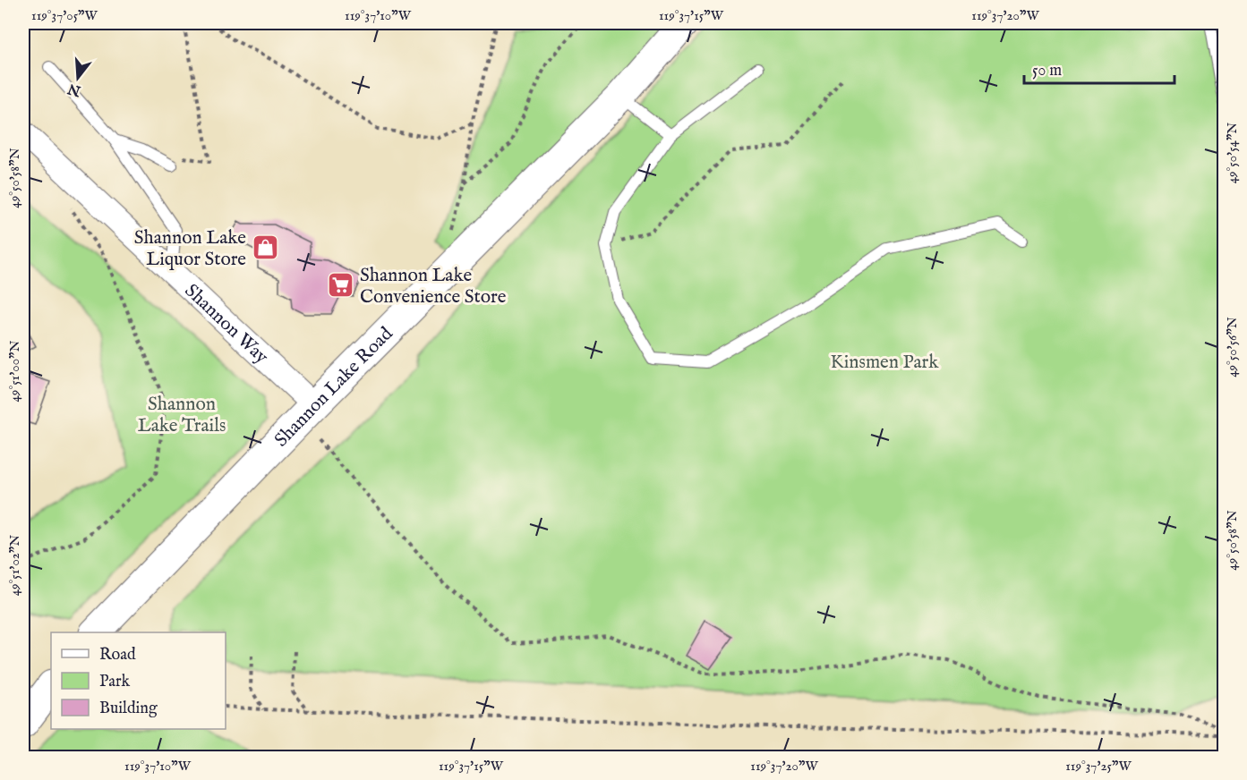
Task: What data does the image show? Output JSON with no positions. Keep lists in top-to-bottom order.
{
  "streets": {
    "main road": ["Shannon Lake Road"],
    "street": ["Shannon Way"]
  },
  "crossings": [
    ["Shannon Way", "Shannon Lake Road"]
  ],
  "parks": ["Kinsmen Park", "Shannon Lake Trails"],
  "places": {
    "shop": ["Shannon Lake Liquor Store"],
    "supermarket": ["Shannon Lake Convenience Store"]
  },
  "legend": ["Road", "Park", "Building"],
  "scale_bar": "50 m",
  "north": "bottom",
  "coordinates": [
    "119°37'05\"W",
    "119°37'10\"W",
    "119°37'15\"W",
    "119°37'20\"W",
    "49°50'54\"N",
    "49°50'58\"N",
    "49°50'56\"N",
    "49°51'00\"N",
    "49°51'02\"N",
    "119°37'25\"W"
  ]
}
